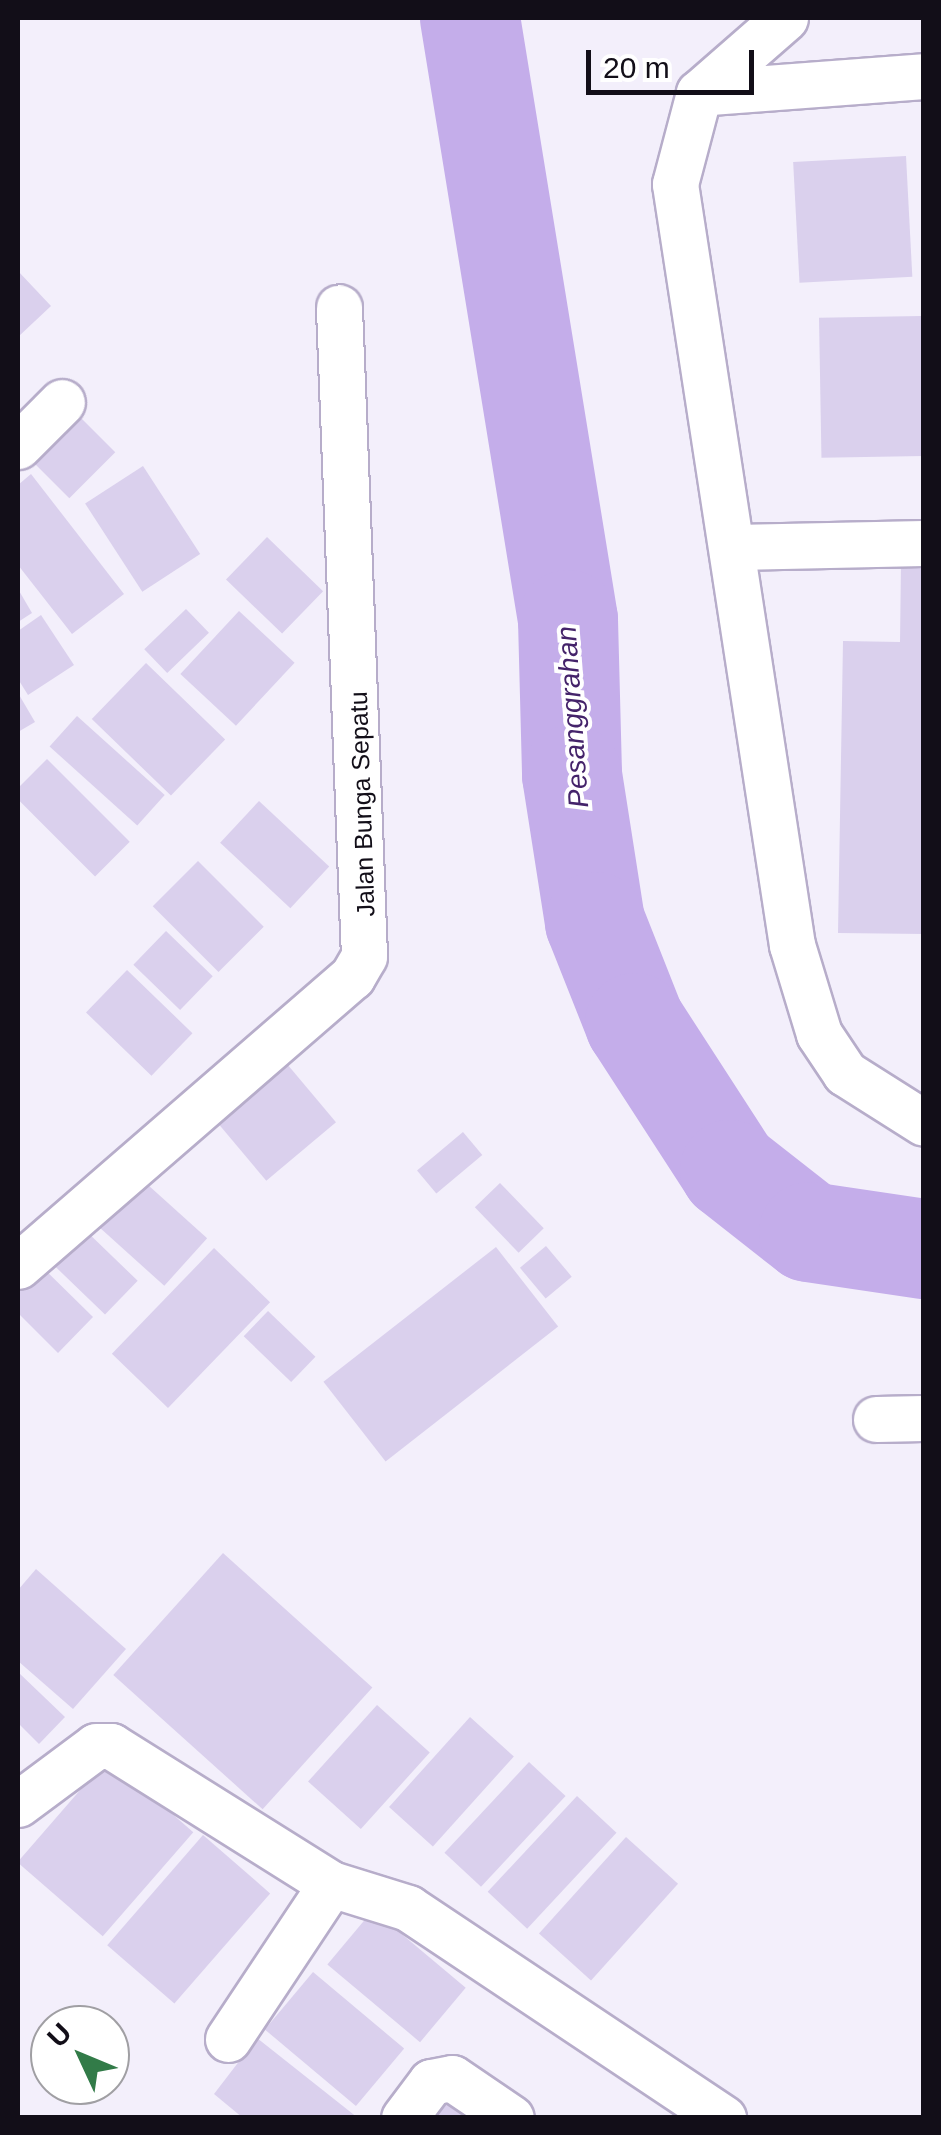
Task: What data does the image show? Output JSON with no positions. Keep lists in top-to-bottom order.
{
  "streets": {
    "street": ["Jalan Bunga Sepatu"]
  },
  "water": ["Pesanggrahan"],
  "scale_bar": "20 m",
  "north": "top left"
}
